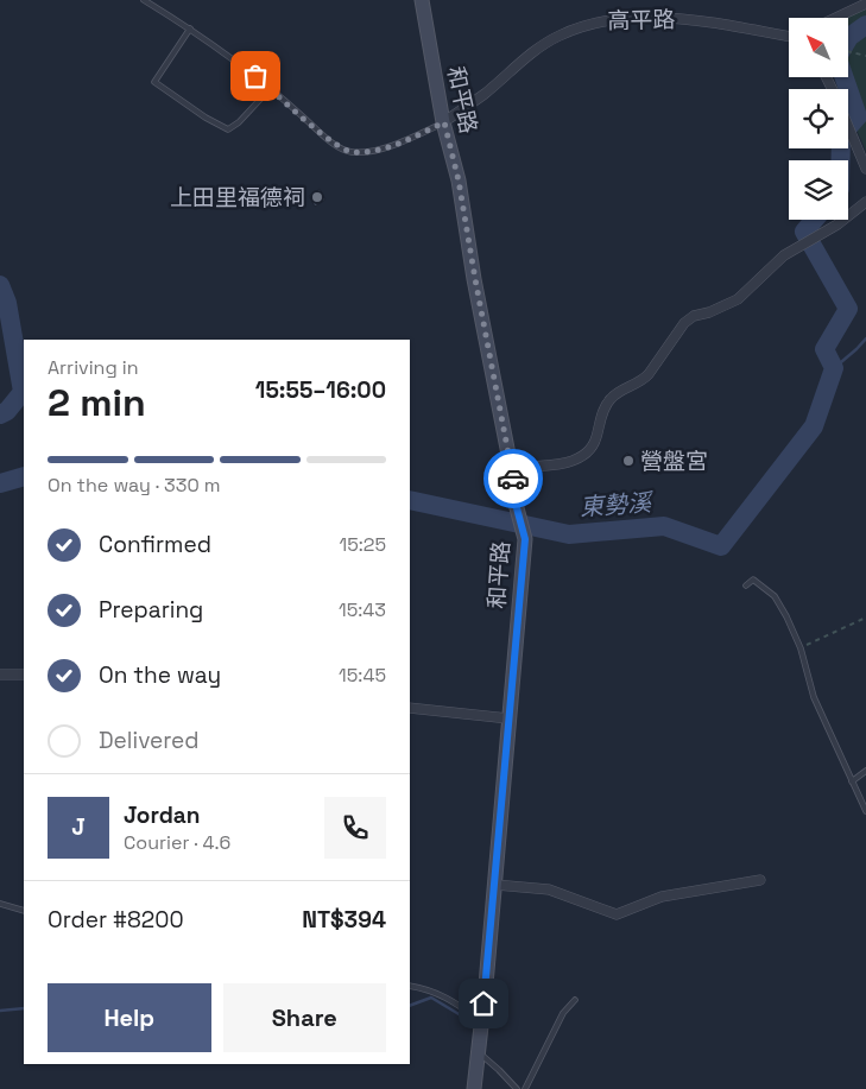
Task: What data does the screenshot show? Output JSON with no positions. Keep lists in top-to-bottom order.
{
  "streets": {
    "street": ["高平路", "和平路"]
  },
  "crossings": [
    ["高平路", "和平路"]
  ],
  "water": ["東勢溪"],
  "places": ["上田里福德祠", "營盤宮"],
  "north": "top left",
  "page": {
    "heading": ["2 min", "Arriving in", "15:55–16:00"],
    "panel": [
      "Jordan",
      "Courier · 4.6",
      "Order #8200",
      "NT$394"
    ],
    "bar": "On the way · 330 m",
    "list": [
      ["Confirmed", "15:25"],
      ["Preparing", "15:43"],
      ["On the way", "15:45"],
      "Delivered"
    ],
    "round": "J",
    "buttons": ["Help", "Share"]
  }
}
